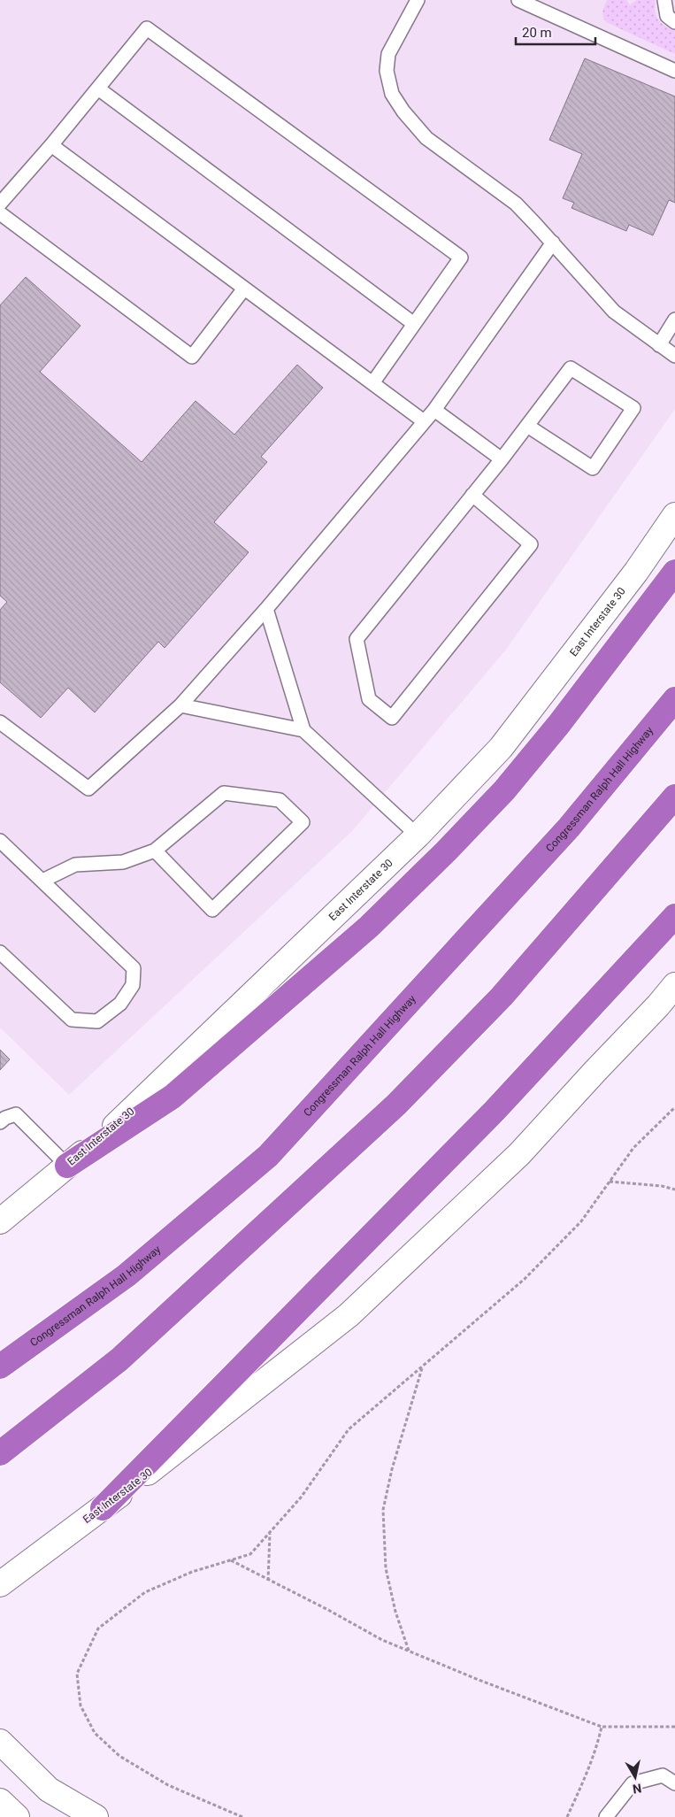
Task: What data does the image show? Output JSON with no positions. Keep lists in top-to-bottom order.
{
  "streets": {
    "highway": ["Congressman Ralph Hall Highway"],
    "main road": ["East Interstate 30"]
  },
  "scale_bar": "20 m",
  "north": "bottom"
}
